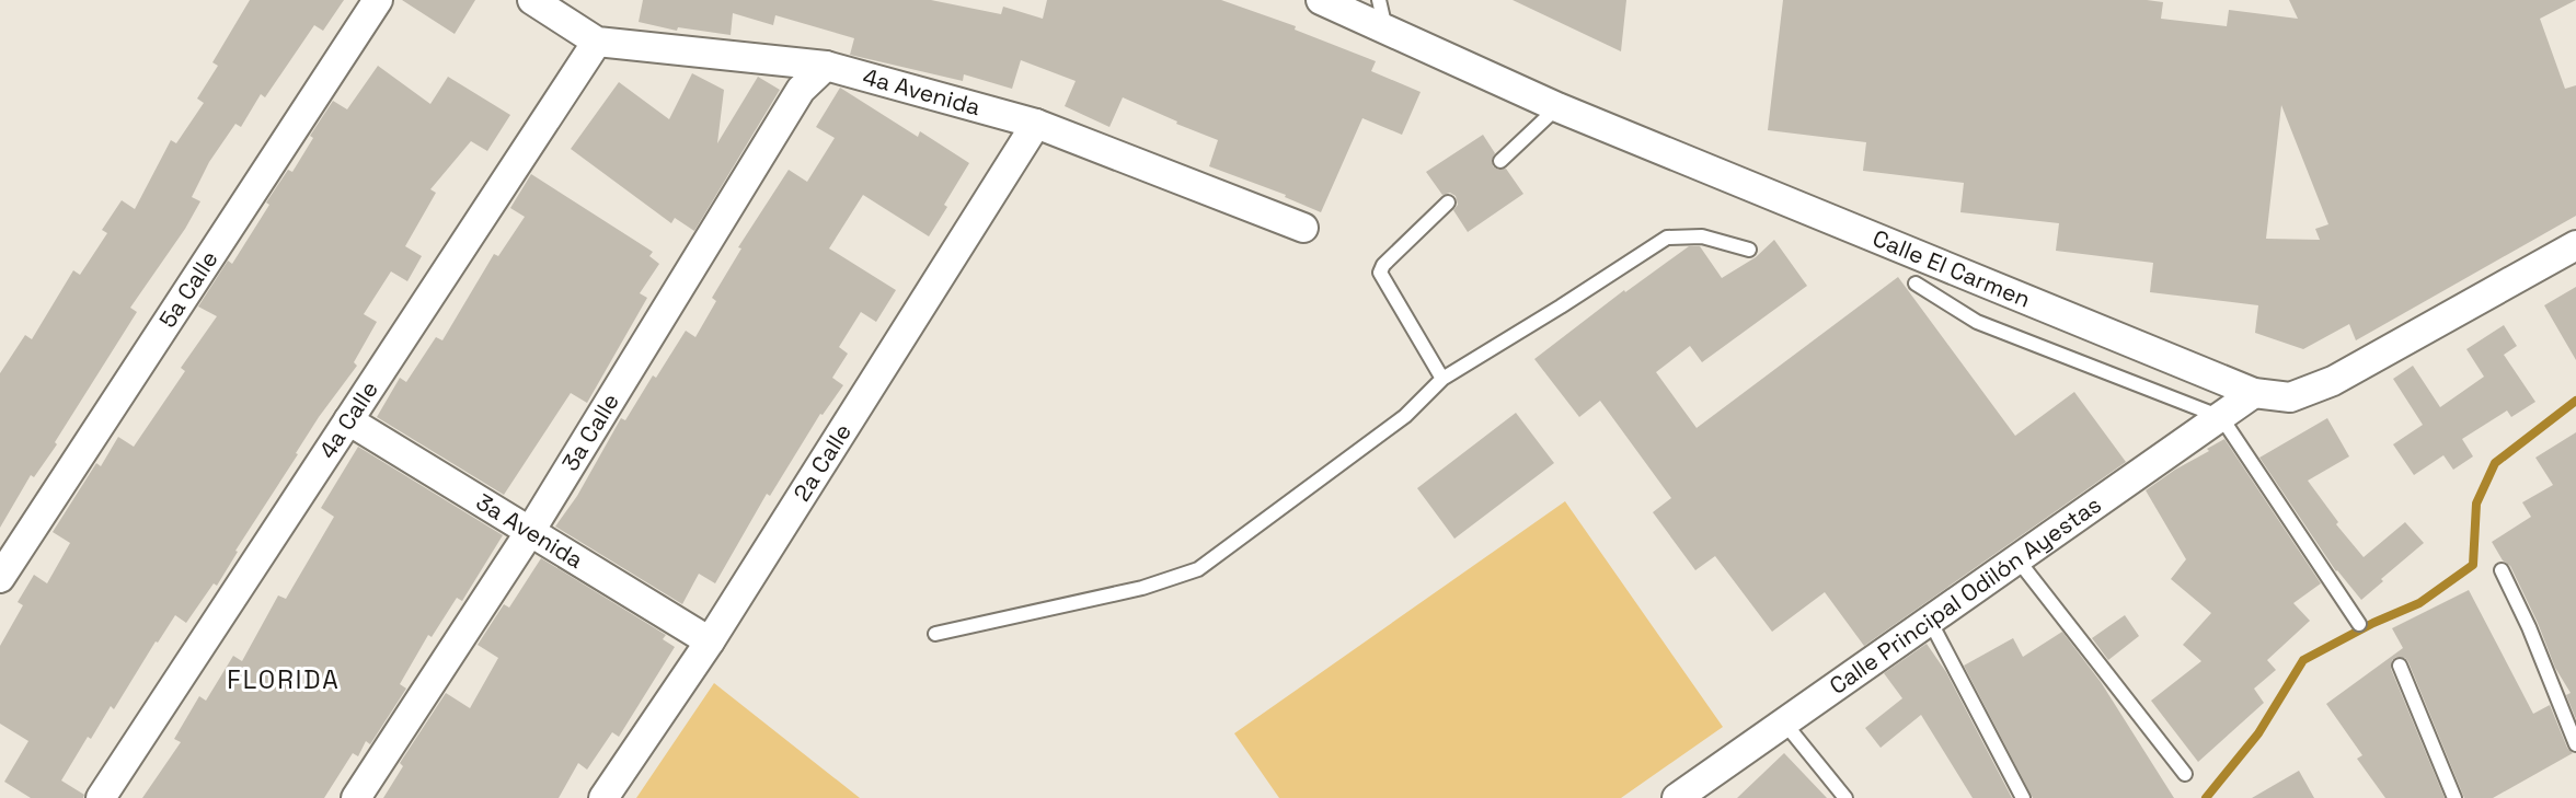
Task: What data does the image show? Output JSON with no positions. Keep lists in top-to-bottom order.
{
  "streets": {
    "street": [
      "4a Avenida",
      "Calle El Carmen",
      "5a Calle",
      "4a Calle",
      "3a Calle",
      "2a Calle",
      "3a Avenida",
      "Calle Principal Odilón Ayestas"
    ]
  },
  "crossings": [
    ["4a Avenida", "4a Calle"],
    ["4a Avenida", "3a Calle"],
    ["4a Avenida", "2a Calle"],
    ["Calle El Carmen", "Calle Principal Odilón Ayestas"],
    ["4a Calle", "3a Avenida"],
    ["3a Calle", "3a Avenida"],
    ["2a Calle", "3a Avenida"]
  ],
  "districts": ["FLORIDA"]
}
